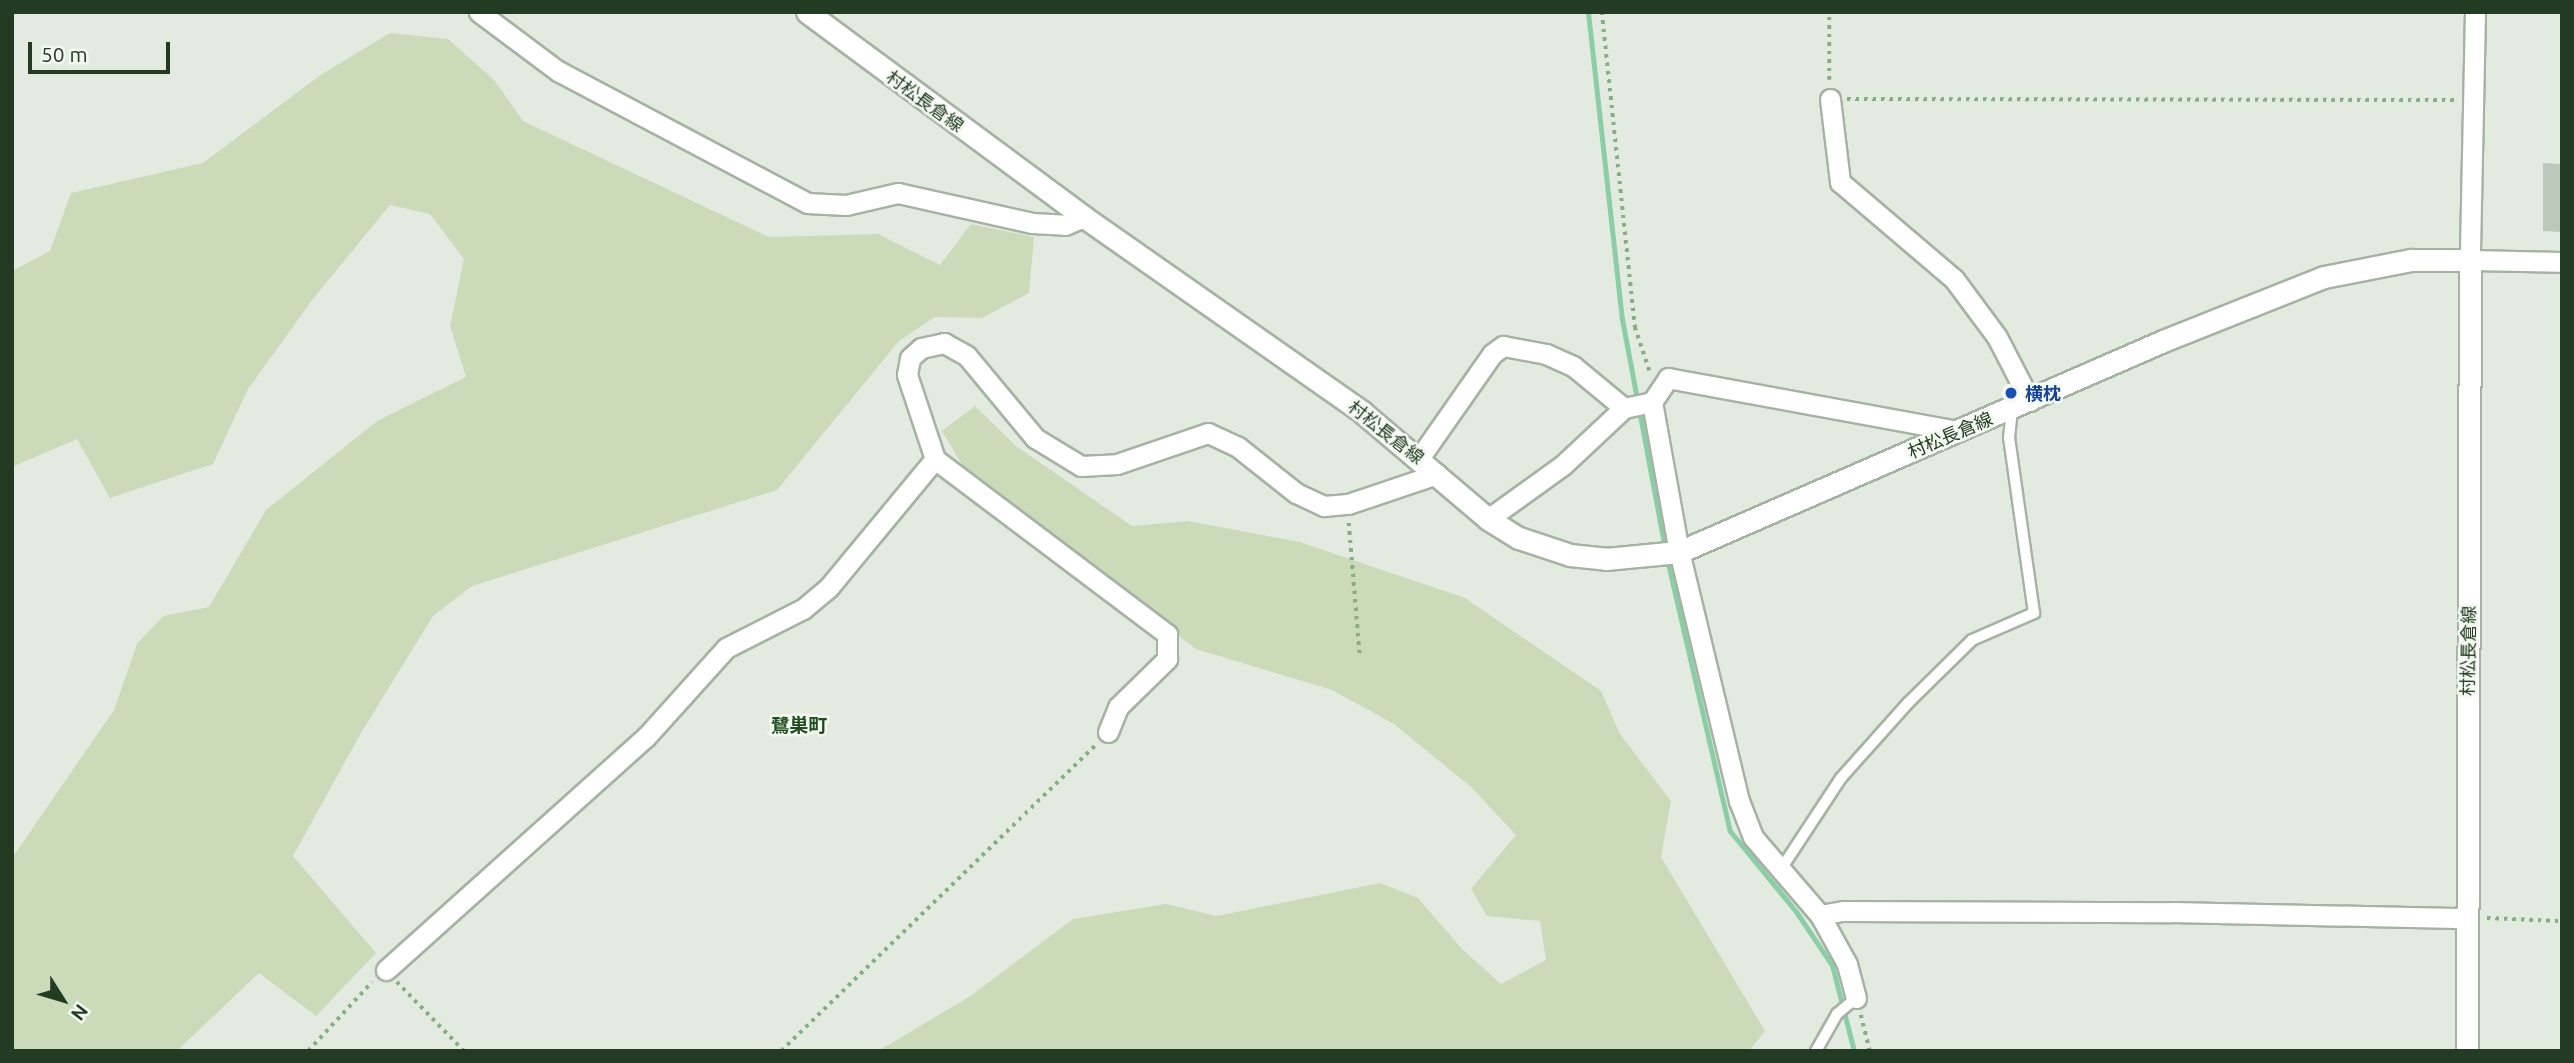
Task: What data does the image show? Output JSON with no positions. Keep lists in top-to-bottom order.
{
  "streets": {
    "main road": ["村松長倉線"]
  },
  "districts": ["鷺巣町"],
  "places": ["横枕"],
  "scale_bar": "50 m",
  "north": "bottom right"
}
